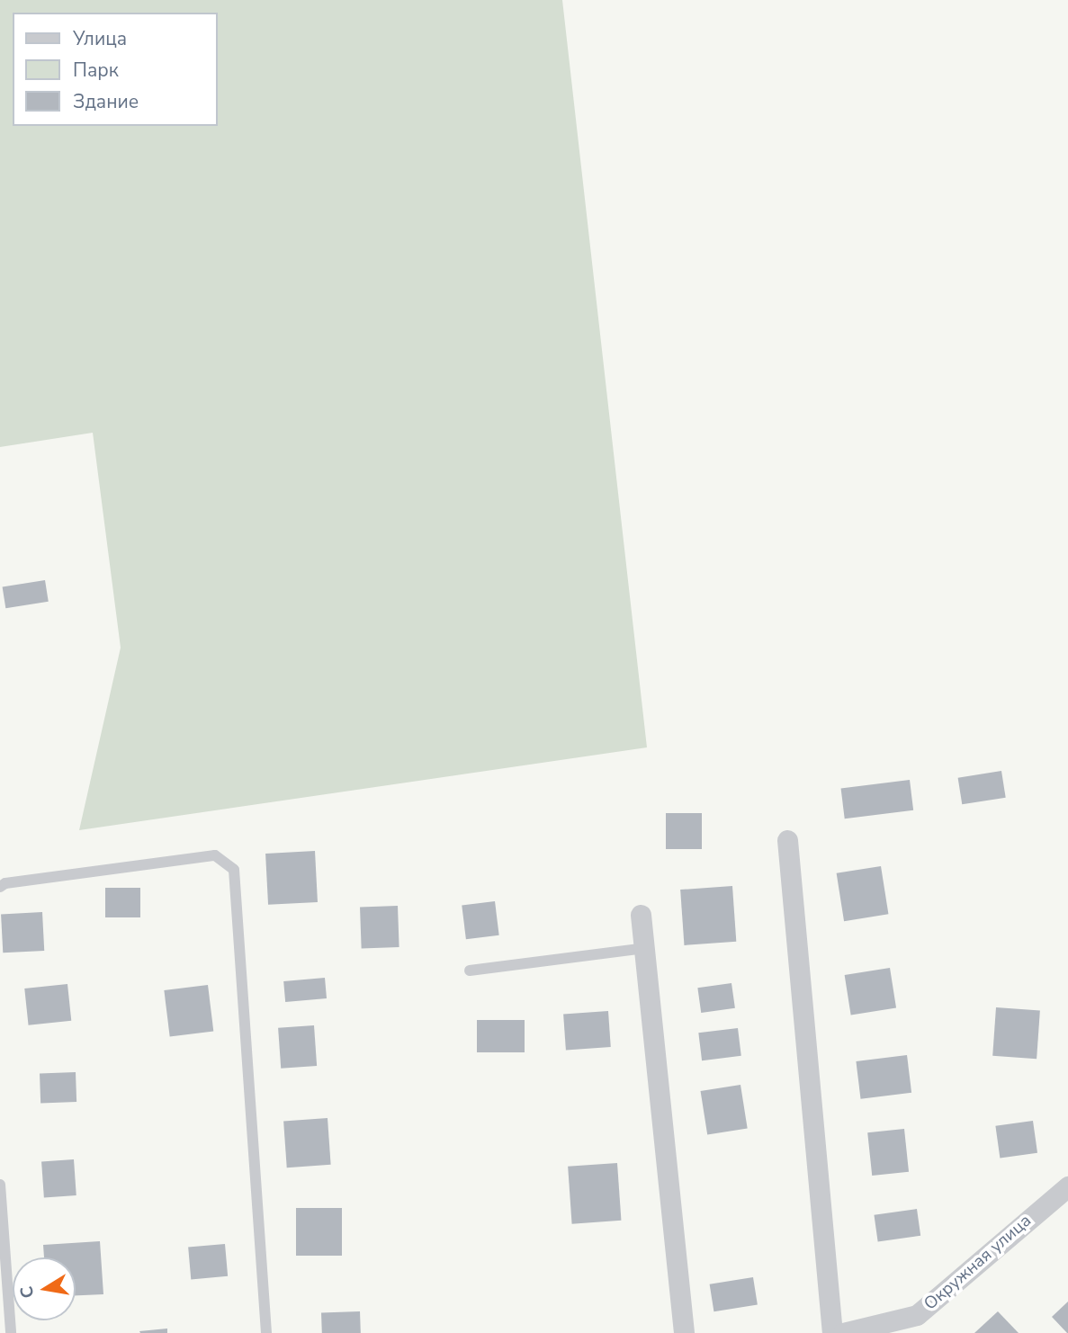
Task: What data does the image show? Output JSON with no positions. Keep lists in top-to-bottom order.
{
  "streets": {
    "street": ["Окружная улица"]
  },
  "legend": ["Улица", "Парк", "Здание"],
  "north": "left"
}
